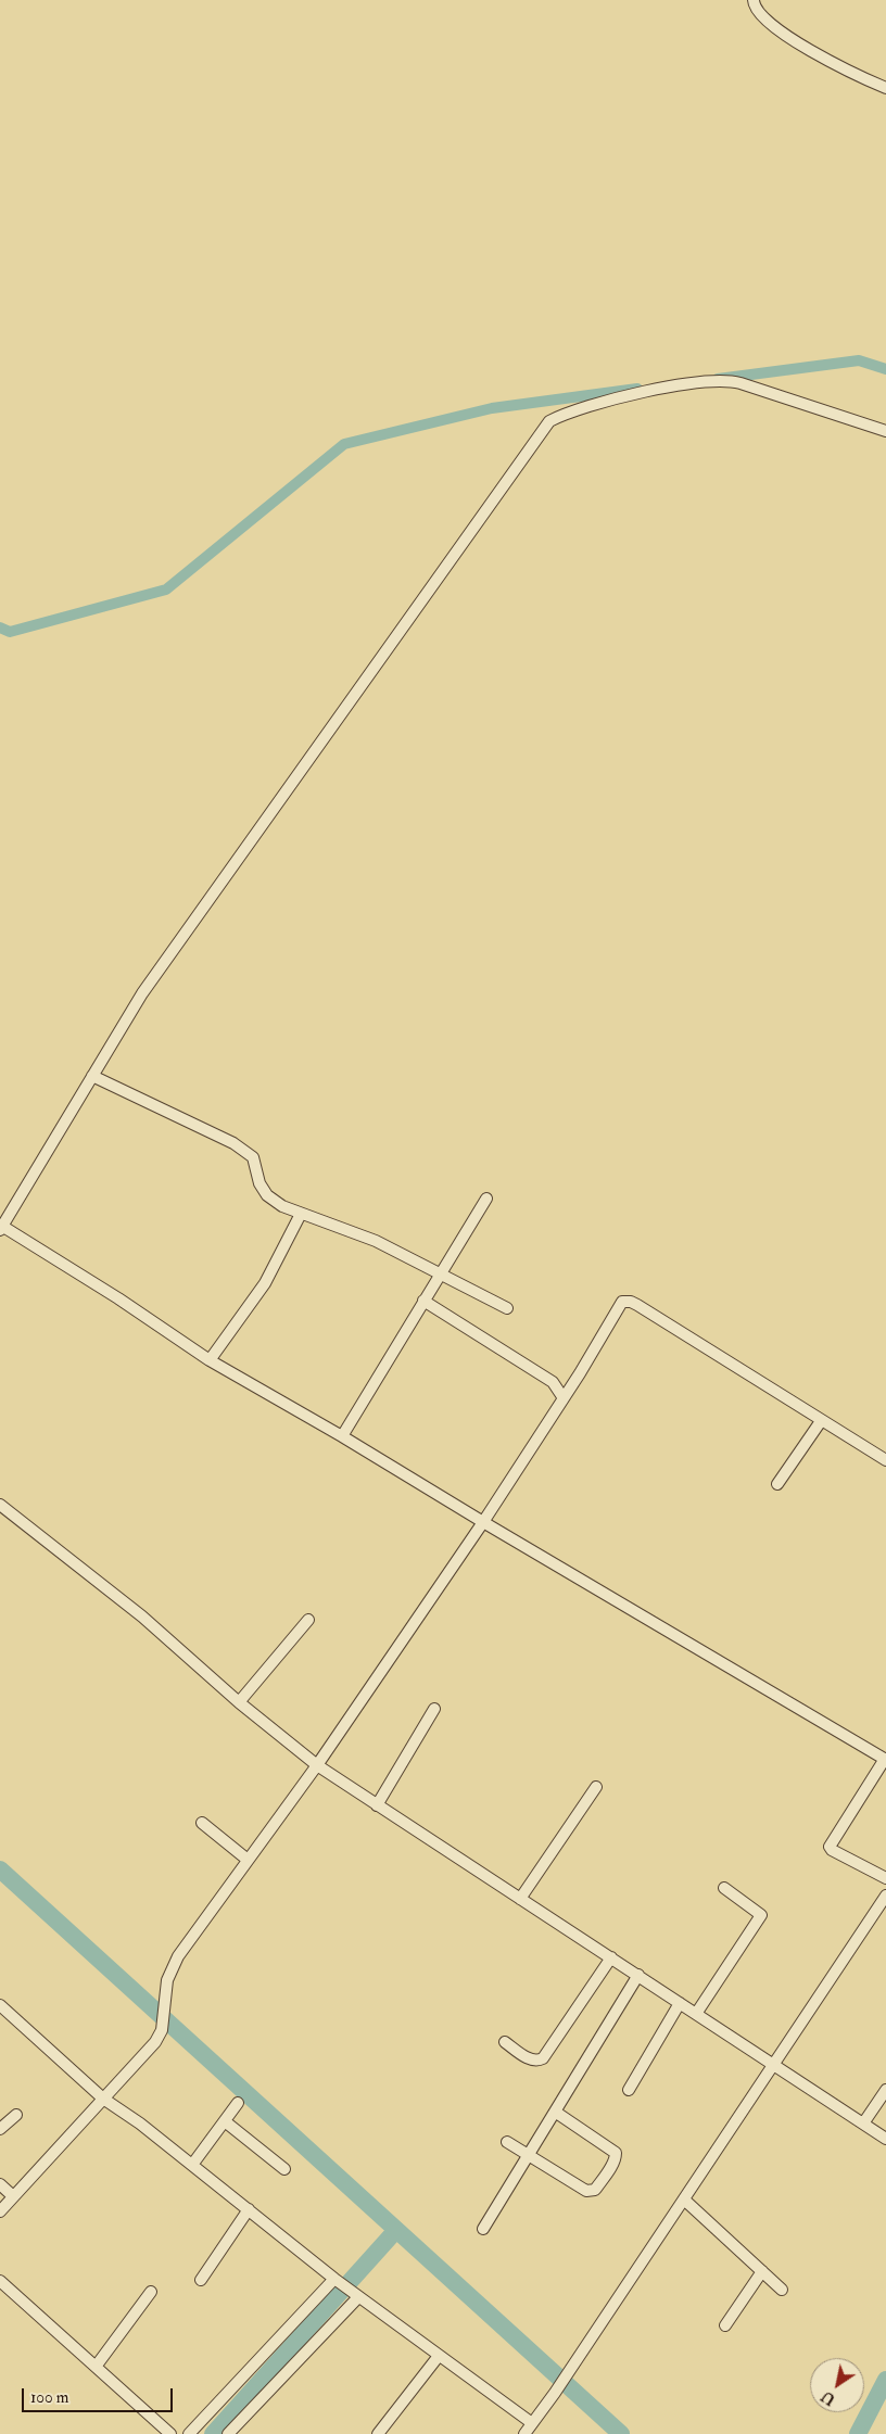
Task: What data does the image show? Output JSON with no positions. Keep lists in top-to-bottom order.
{
  "scale_bar": "100 m",
  "north": "bottom left"
}
